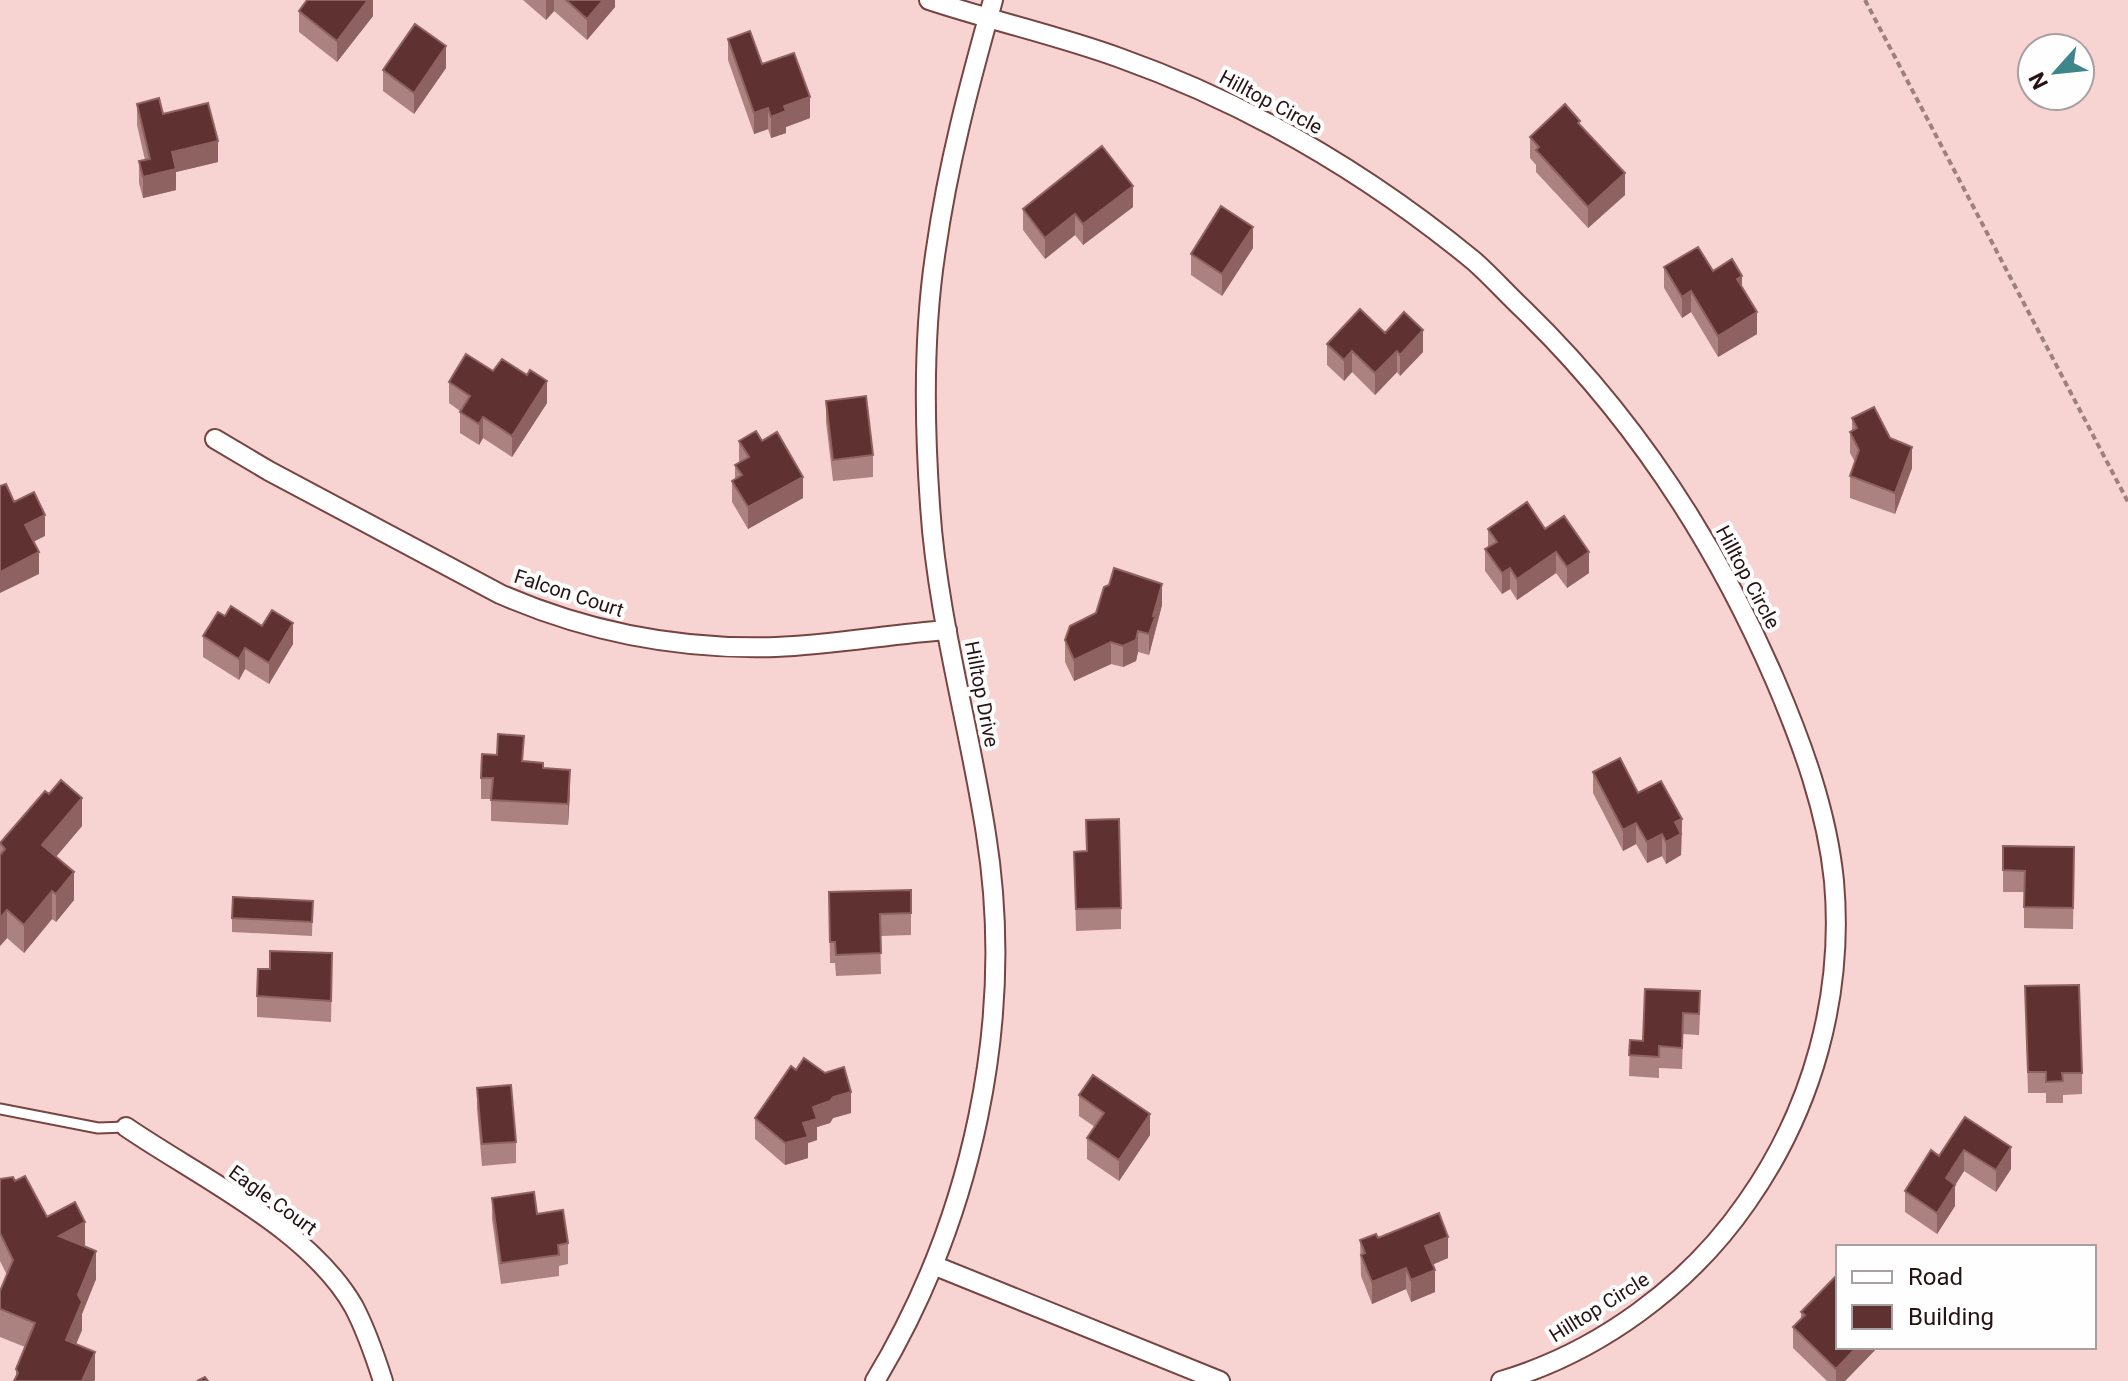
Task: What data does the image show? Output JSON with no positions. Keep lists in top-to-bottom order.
{
  "streets": {
    "street": [
      "Hilltop Circle",
      "Falcon Court",
      "Hilltop Drive",
      "Eagle Court"
    ]
  },
  "crossings": [
    ["Hilltop Circle", "Hilltop Drive"],
    ["Falcon Court", "Hilltop Drive"]
  ],
  "legend": ["Road", "Building"],
  "north": "bottom left"
}
